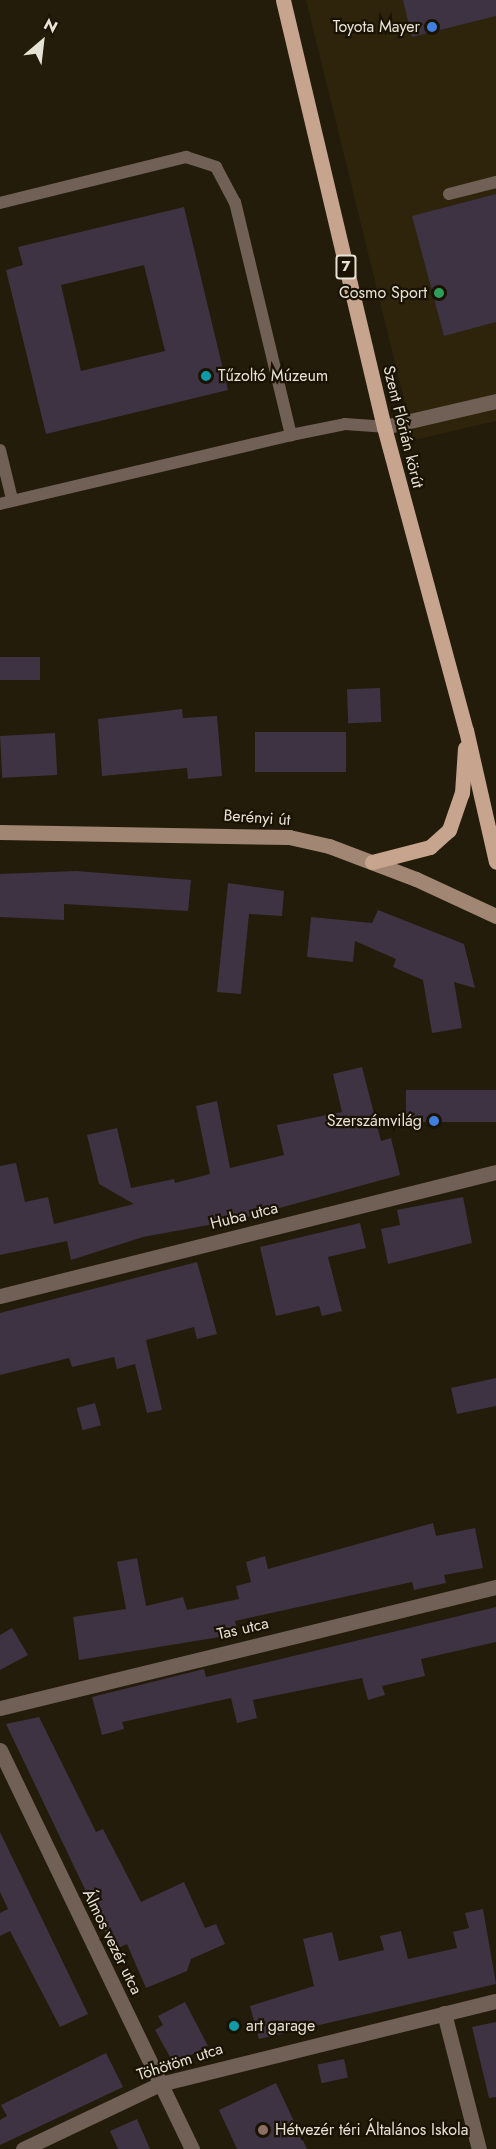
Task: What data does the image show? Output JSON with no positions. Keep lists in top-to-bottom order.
{
  "streets": {
    "main road": ["7", "Szent Flórián körút", "Berényi út"],
    "street": [
      "Huba utca",
      "Tas utca",
      "Álmos vezér utca",
      "Töhötöm utca"
    ]
  },
  "crossings": [
    ["Álmos vezér utca", "Töhötöm utca"]
  ],
  "places": [
    "Toyota Mayer",
    "Cosmo Sport",
    "Tűzoltó Múzeum",
    "Szerszámvilág",
    "art garage",
    "Hétvezér téri Általános Iskola"
  ],
  "north": "top right"
}
